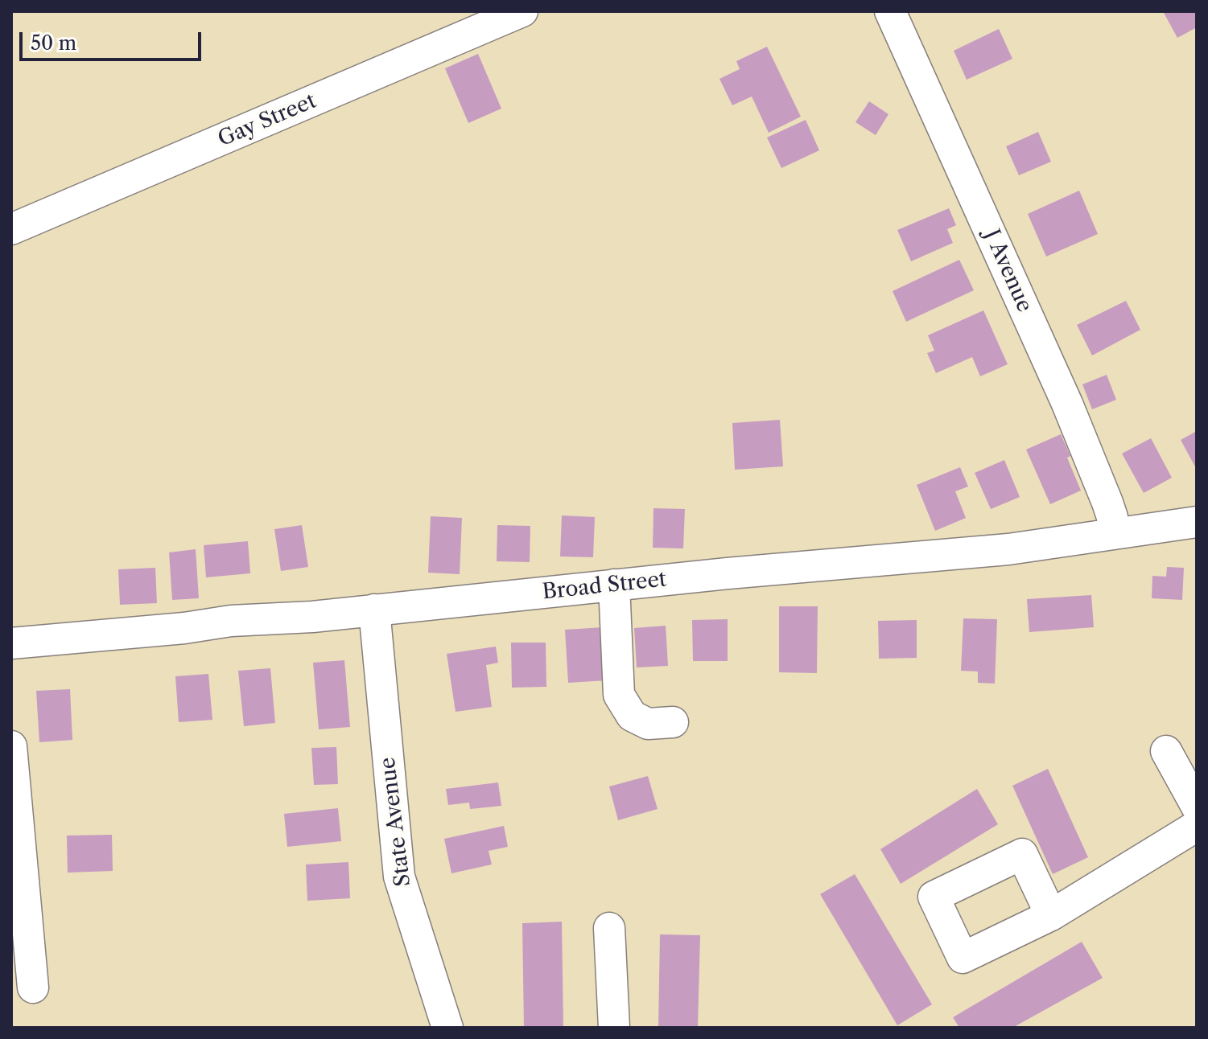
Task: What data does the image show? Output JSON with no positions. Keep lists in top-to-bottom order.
{
  "streets": {
    "street": [
      "Gay Street",
      "J Avenue",
      "Broad Street",
      "State Avenue"
    ]
  },
  "crossings": [
    ["J Avenue", "Broad Street"],
    ["Broad Street", "State Avenue"]
  ],
  "scale_bar": "50 m"
}
